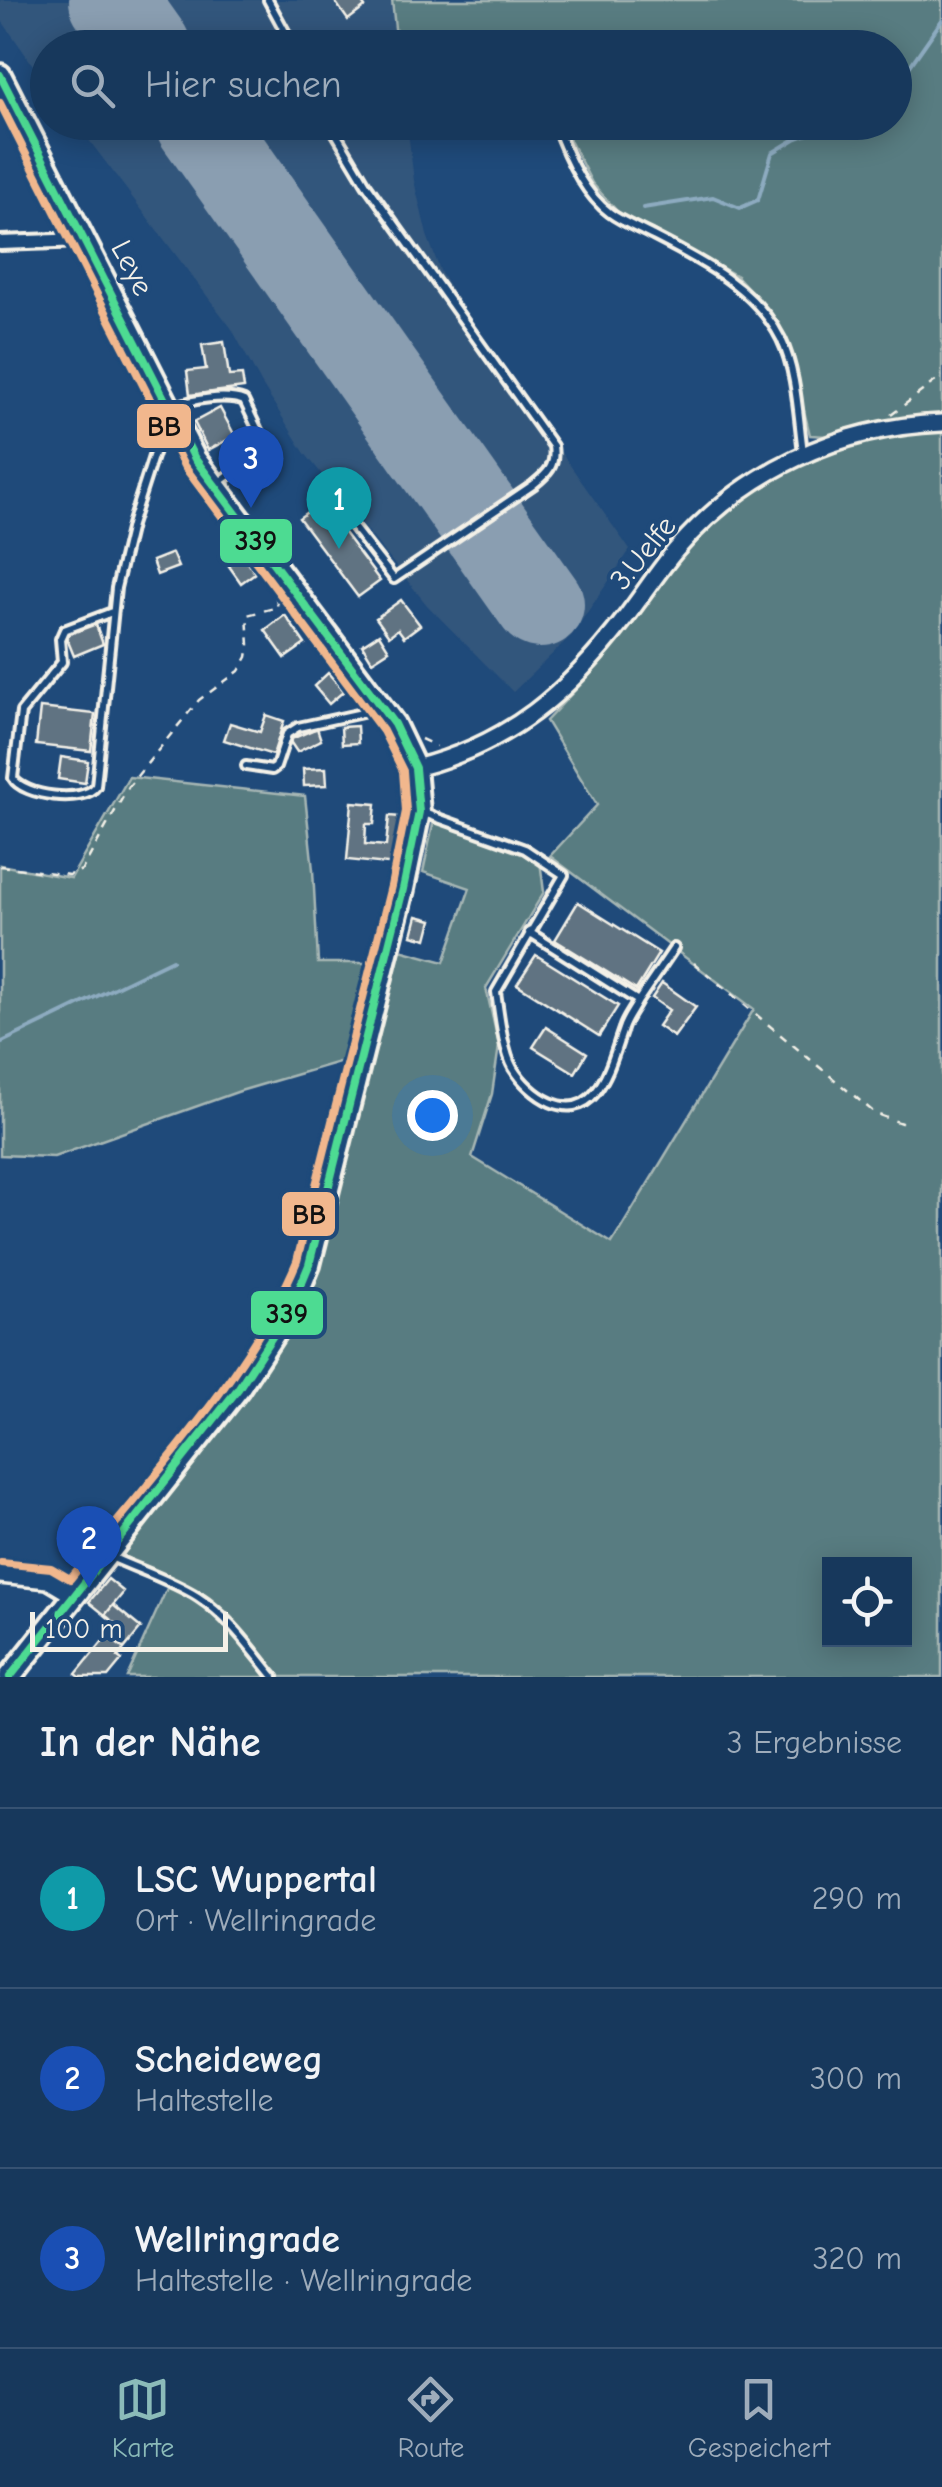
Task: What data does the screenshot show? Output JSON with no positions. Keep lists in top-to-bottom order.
{
  "streets": {
    "main road": ["Leye"],
    "street": ["3.Uelfe"]
  },
  "crossings": [
    ["Leye", "3.Uelfe"]
  ],
  "lines": ["transit line 339", "transit line BB"],
  "scale_bar": "100 m",
  "page": {
    "search": "Hier suchen",
    "pins": ["3", "1", "2"],
    "scale": "100 m",
    "heading": ["In der Nähe", "3 Ergebnisse"],
    "list": [
      {
        "mark": "1",
        "name": "LSC Wuppertal",
        "note": "Ort · Wellringrade",
        "value": "290 m"
      },
      {
        "mark": "2",
        "name": "Scheideweg",
        "note": "Haltestelle",
        "value": "300 m"
      },
      {
        "mark": "3",
        "name": "Wellringrade",
        "note": "Haltestelle · Wellringrade",
        "value": "320 m"
      }
    ],
    "nav": ["Karte", "Route", "Gespeichert"]
  }
}
